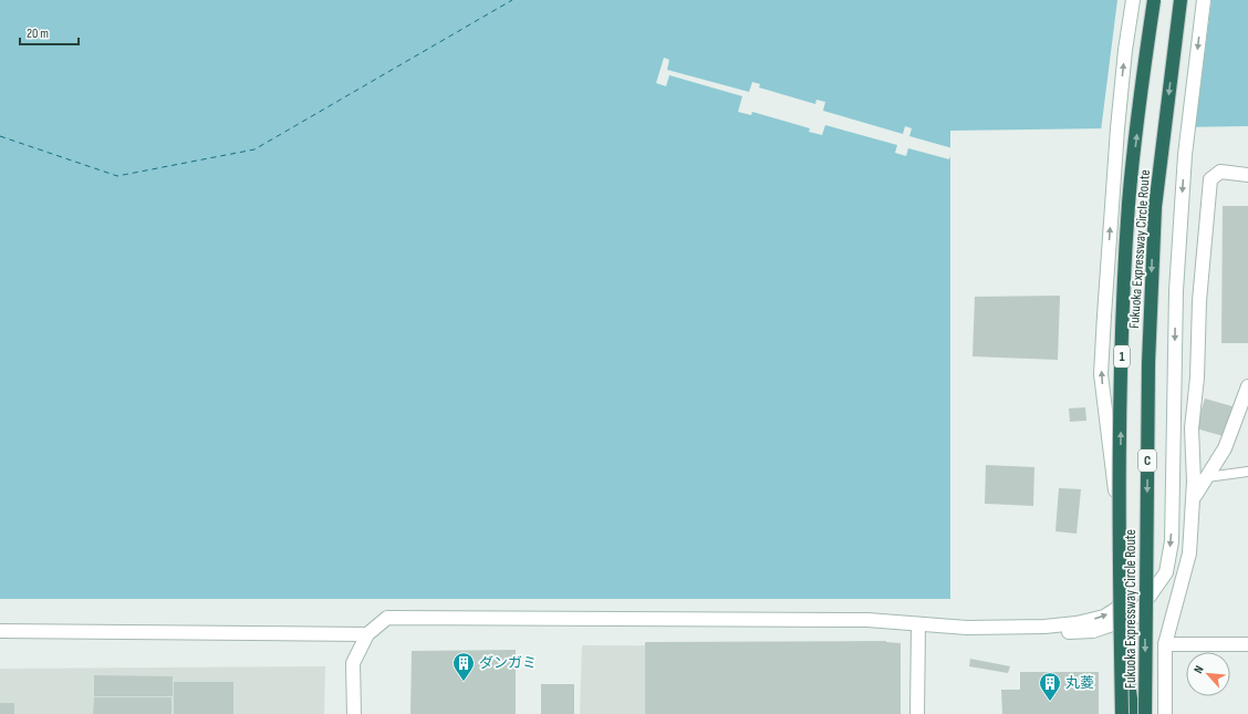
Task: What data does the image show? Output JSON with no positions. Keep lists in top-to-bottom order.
{
  "streets": {
    "highway": ["Fukuoka Expressway Circle Route", "1", "C"]
  },
  "places": {
    "building": ["ダンガミ", "丸菱"]
  },
  "scale_bar": "20 m",
  "north": "top left"
}
